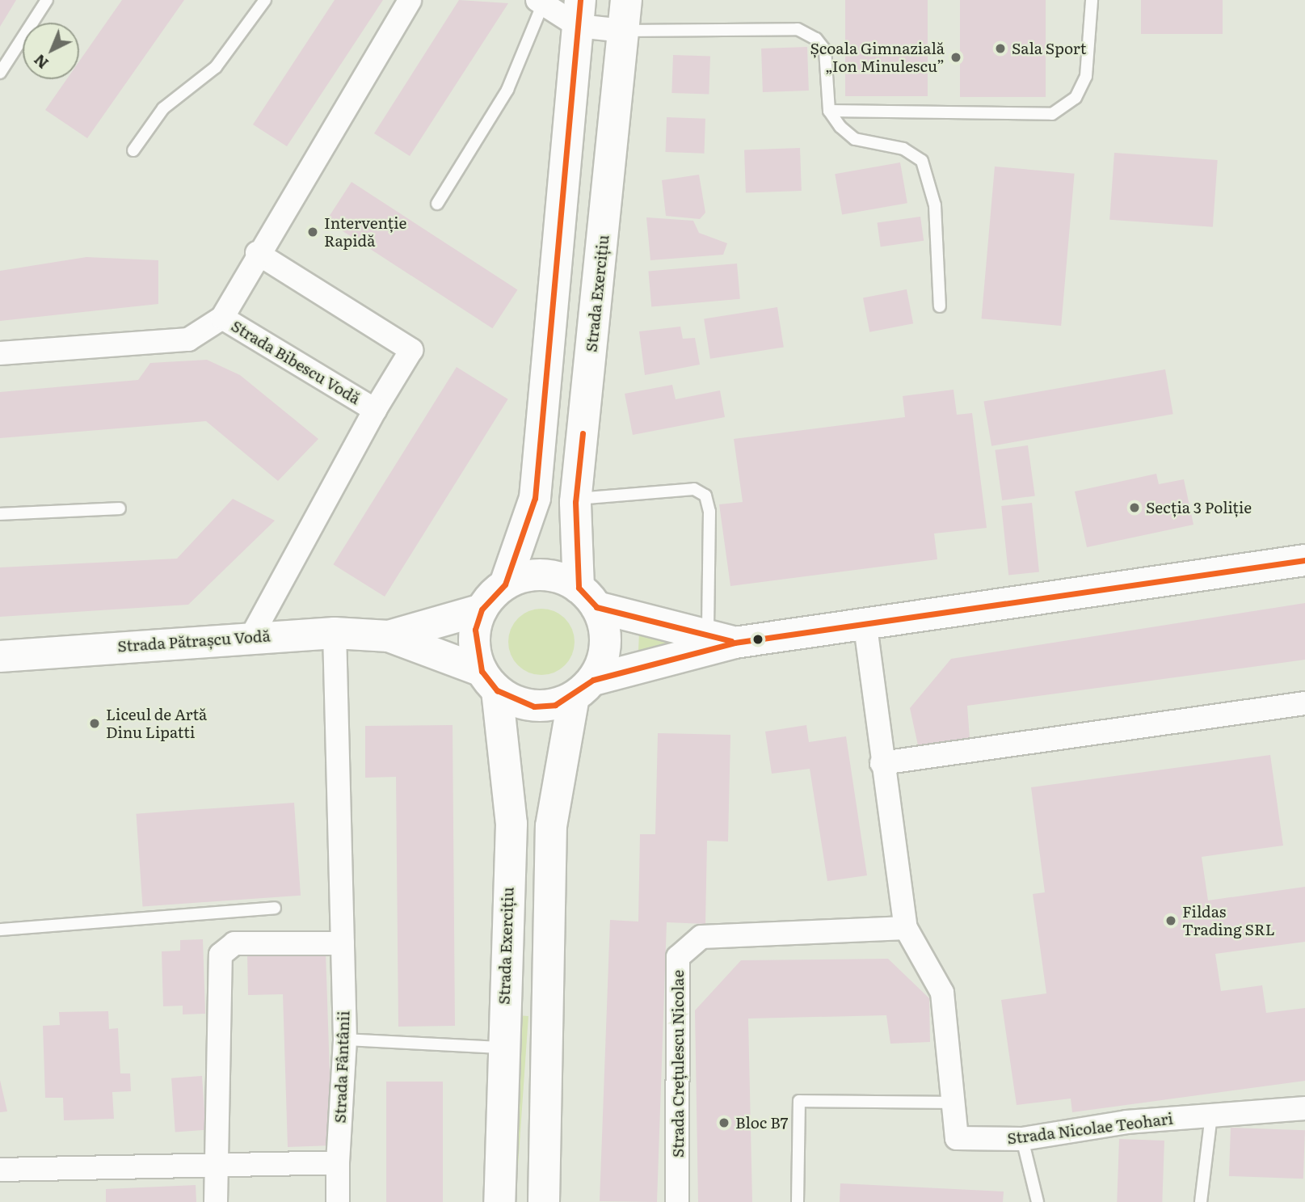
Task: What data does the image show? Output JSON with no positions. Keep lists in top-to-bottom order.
{
  "streets": {
    "main road": ["Strada Exercițiu", "Strada Pătrașcu Vodă"],
    "street": [
      "Strada Bibescu Vodă",
      "Strada Crețulescu Nicolae",
      "Strada Fântânii",
      "Strada Nicolae Teohari"
    ]
  },
  "crossings": [
    ["Strada Bibescu Vodă", "Strada Pătrașcu Vodă"],
    ["Strada Pătrașcu Vodă", "Strada Fântânii"],
    ["Strada Crețulescu Nicolae", "Strada Nicolae Teohari"]
  ],
  "places": [
    "Sala Sport",
    "Școala Gimnazială „Ion Minulescu”",
    "Intervenție Rapidă",
    "Secția 3 Poliție",
    "Liceul de Artă Dinu Lipatti",
    "Fildas Trading SRL",
    "Bloc B7"
  ],
  "north": "bottom left"
}
